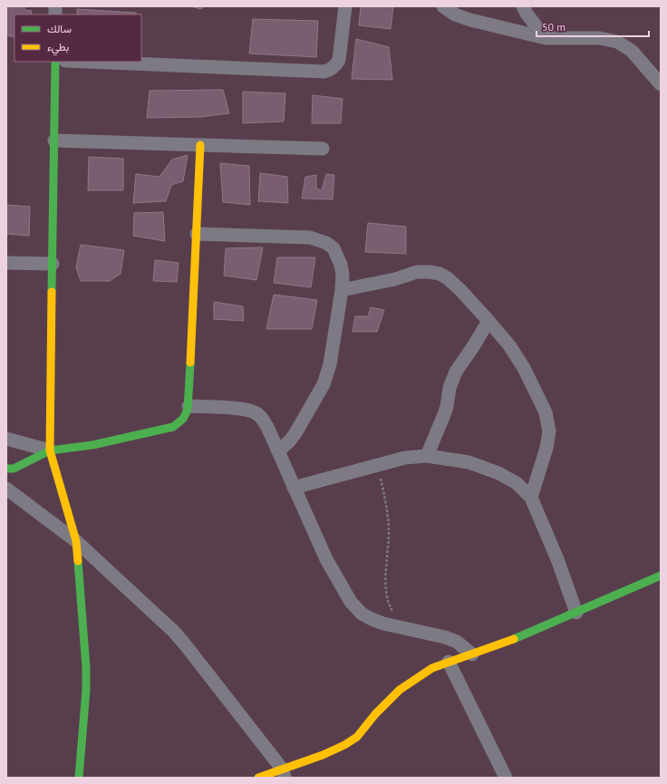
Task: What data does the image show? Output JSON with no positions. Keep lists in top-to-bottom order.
{
  "legend": ["سالك", "بطيء"],
  "scale_bar": "50 m"
}
